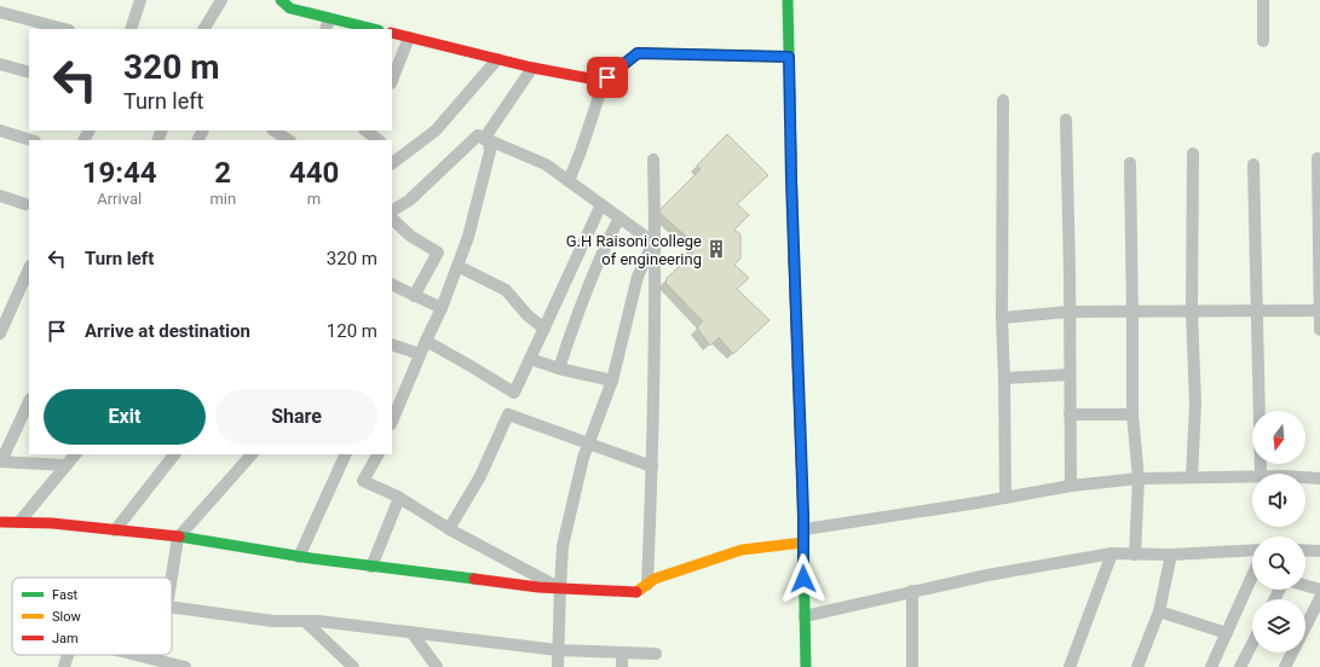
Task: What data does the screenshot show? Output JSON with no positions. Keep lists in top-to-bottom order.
{
  "places": {
    "building": ["G.H Raisoni college of engineering"]
  },
  "legend": ["Fast", "Slow", "Jam"],
  "north": "bottom",
  "page": {
    "turn": ["320 m", "Turn left"],
    "eta": [
      "19:44",
      "Arrival",
      "2",
      "min",
      "440",
      "m"
    ],
    "list": [
      {
        "name": "Turn left",
        "value": "320 m"
      },
      {
        "name": "Arrive at destination",
        "value": "120 m"
      }
    ],
    "buttons": ["Exit", "Share"]
  }
}
